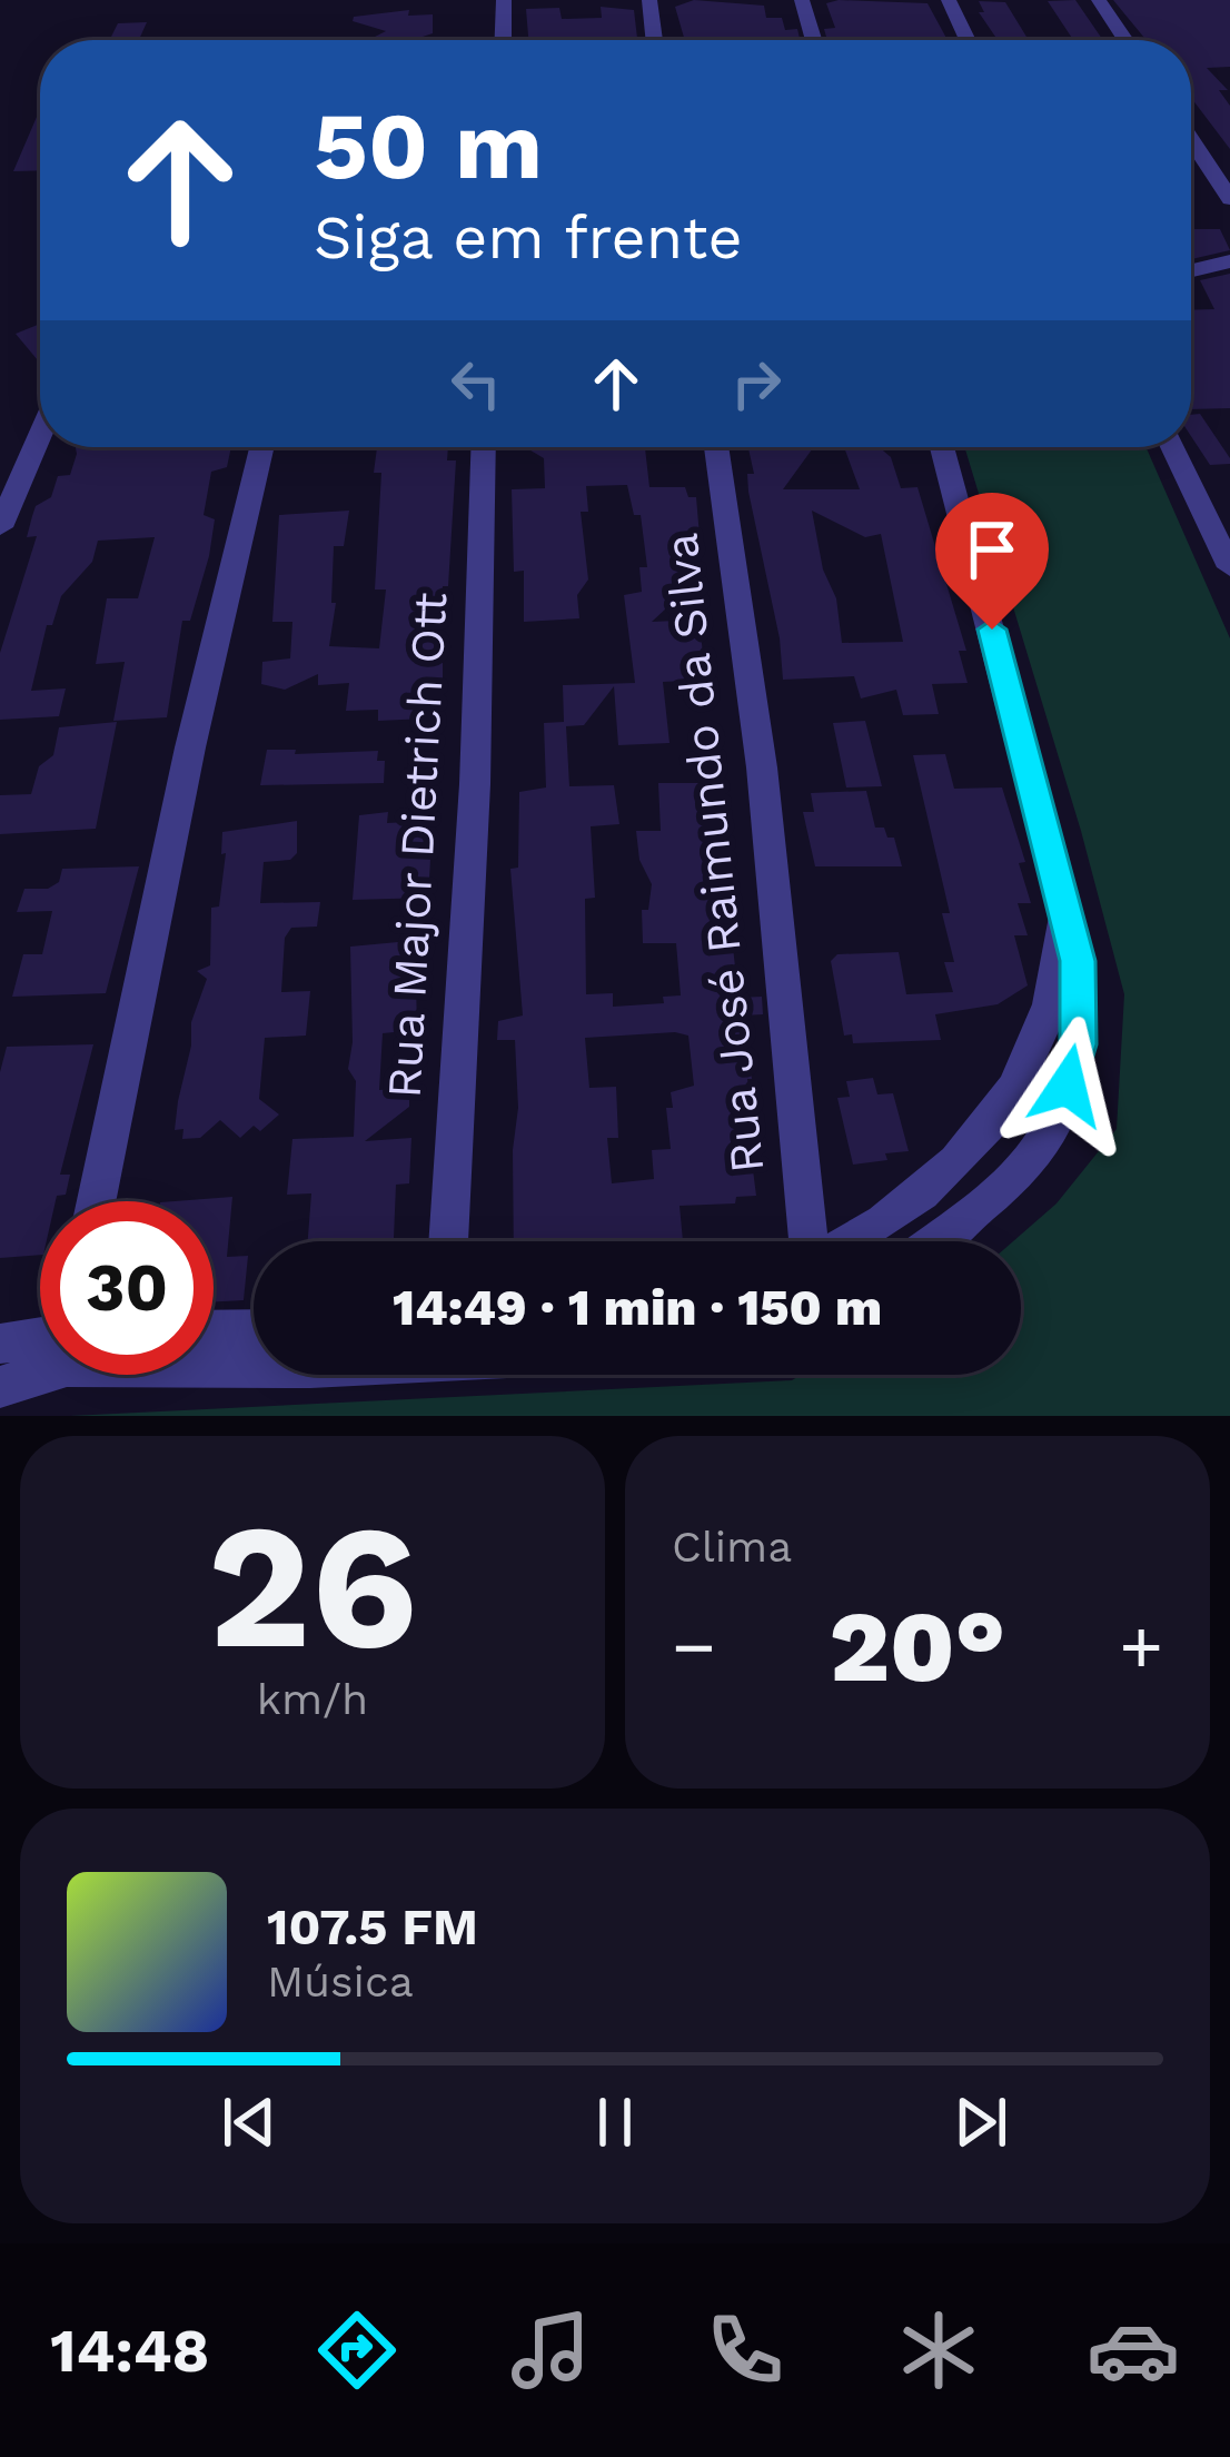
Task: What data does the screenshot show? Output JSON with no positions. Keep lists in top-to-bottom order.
{
  "streets": {
    "street": ["Rua Major Dietrich Ott", "Rua José Raimundo da Silva"]
  },
  "page": {
    "turn": ["50 m", "Siga em frente"],
    "limit": "30",
    "trip": "14:49 · 1 min · 150 m",
    "tile": [
      ["26", "km/h"],
      "Clima"
    ],
    "heat": ["−", "20°", "+"],
    "song": ["107.5 FM", "Música"],
    "tabs": "14:48"
  }
}
